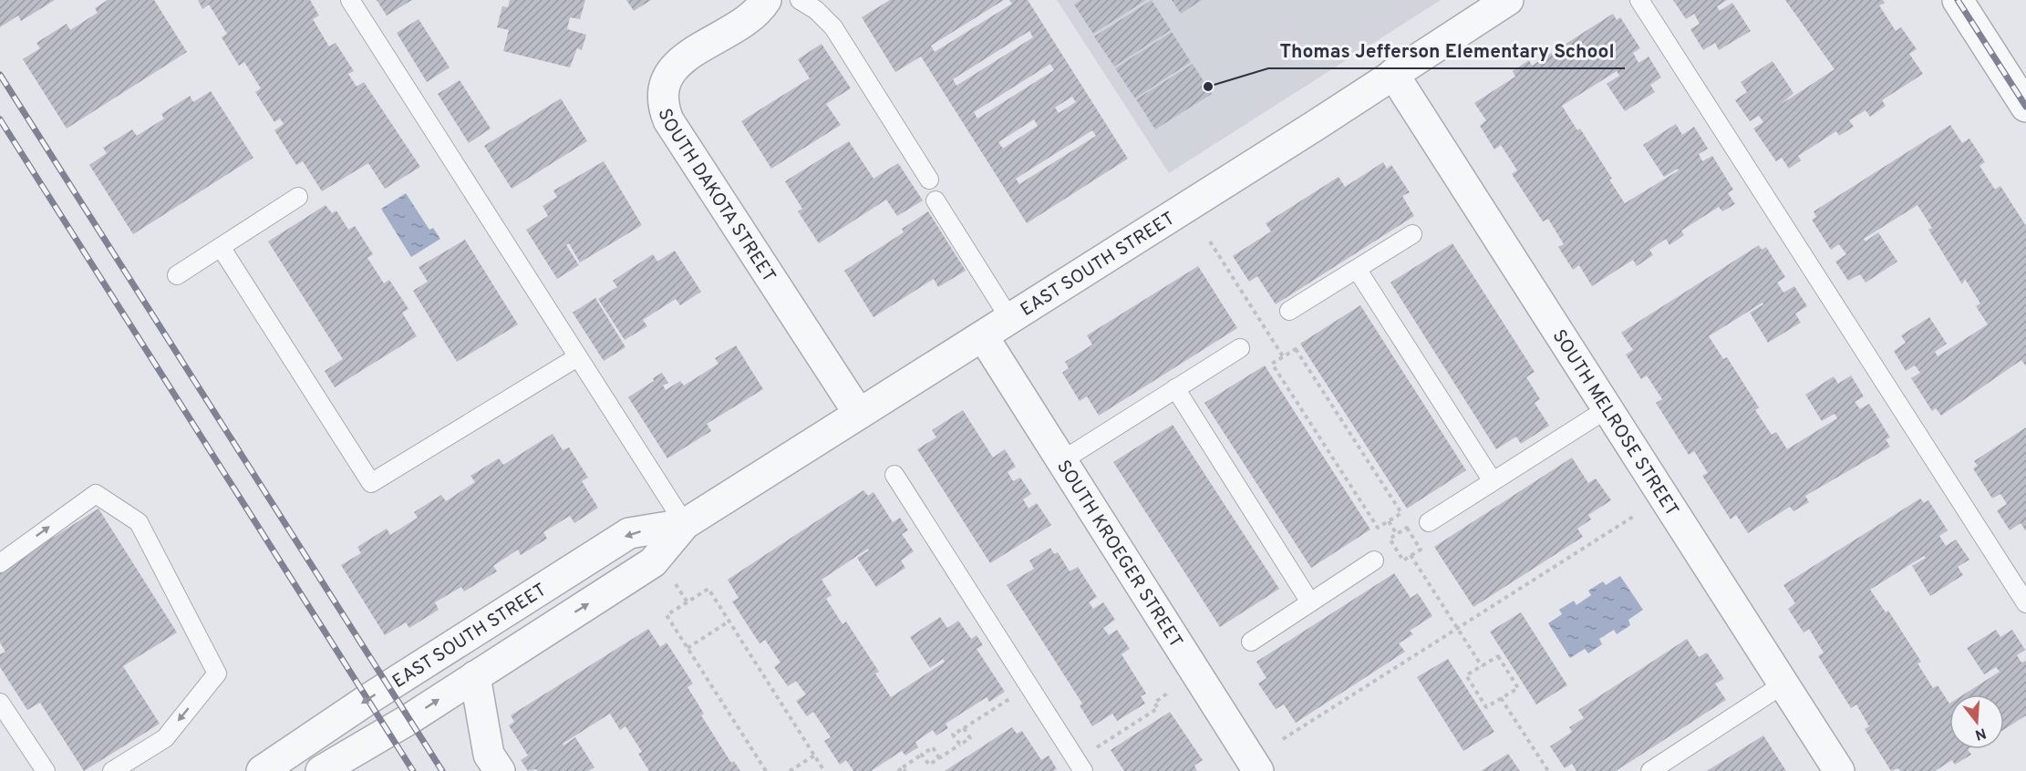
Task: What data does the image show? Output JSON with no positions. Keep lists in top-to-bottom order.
{
  "streets": {
    "street": [
      "SOUTH DAKOTA STREET",
      "EAST SOUTH STREET",
      "SOUTH MELROSE STREET",
      "SOUTH KROEGER STREET"
    ]
  },
  "crossings": [
    ["SOUTH DAKOTA STREET", "EAST SOUTH STREET"],
    ["EAST SOUTH STREET", "SOUTH MELROSE STREET"],
    ["EAST SOUTH STREET", "SOUTH KROEGER STREET"]
  ],
  "places": ["Thomas Jefferson Elementary School"],
  "north": "bottom"
}
